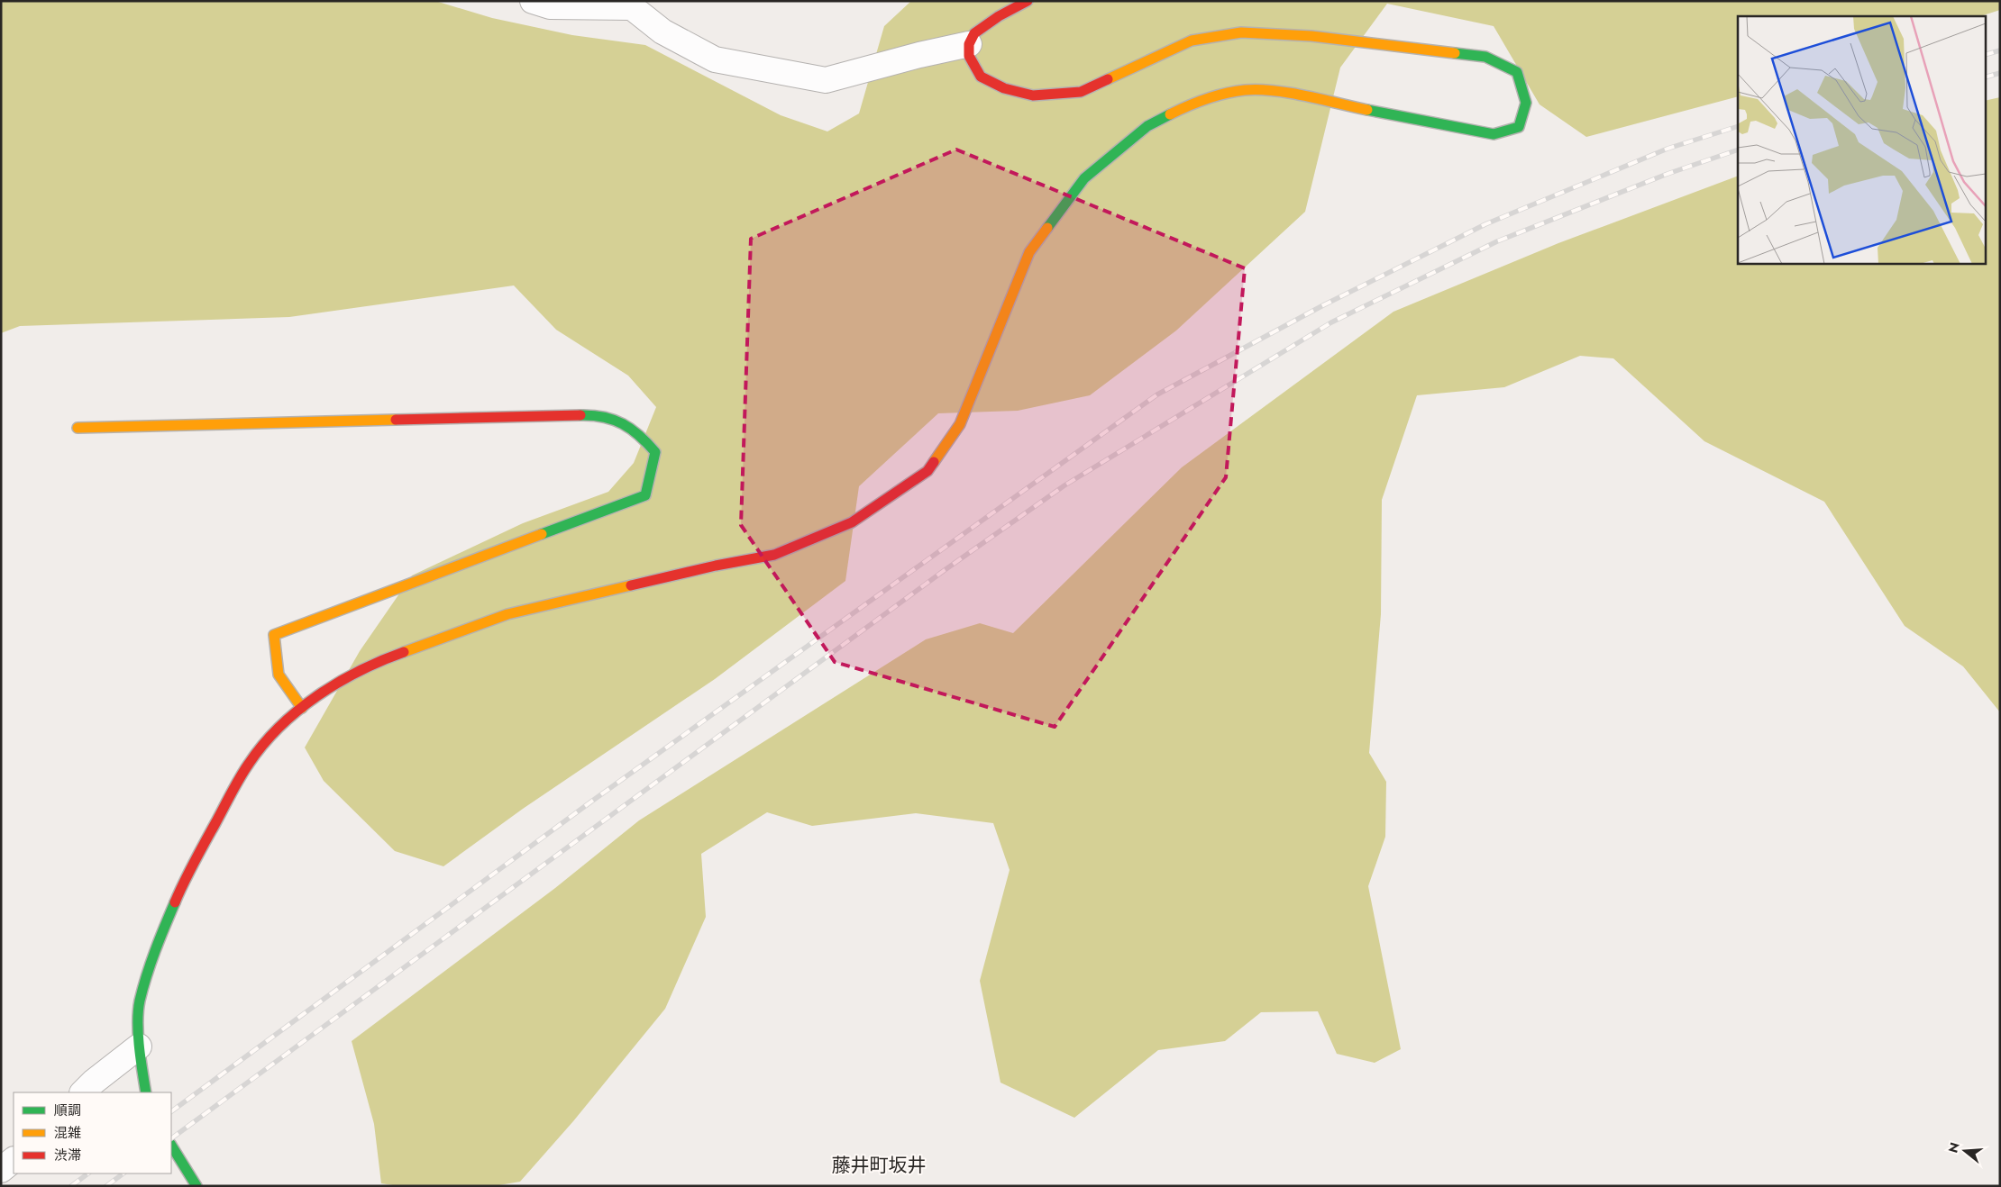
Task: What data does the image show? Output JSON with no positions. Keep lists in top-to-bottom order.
{
  "districts": ["藤井町坂井"],
  "legend": ["順調", "混雑", "渋滞"],
  "north": "left"
}
